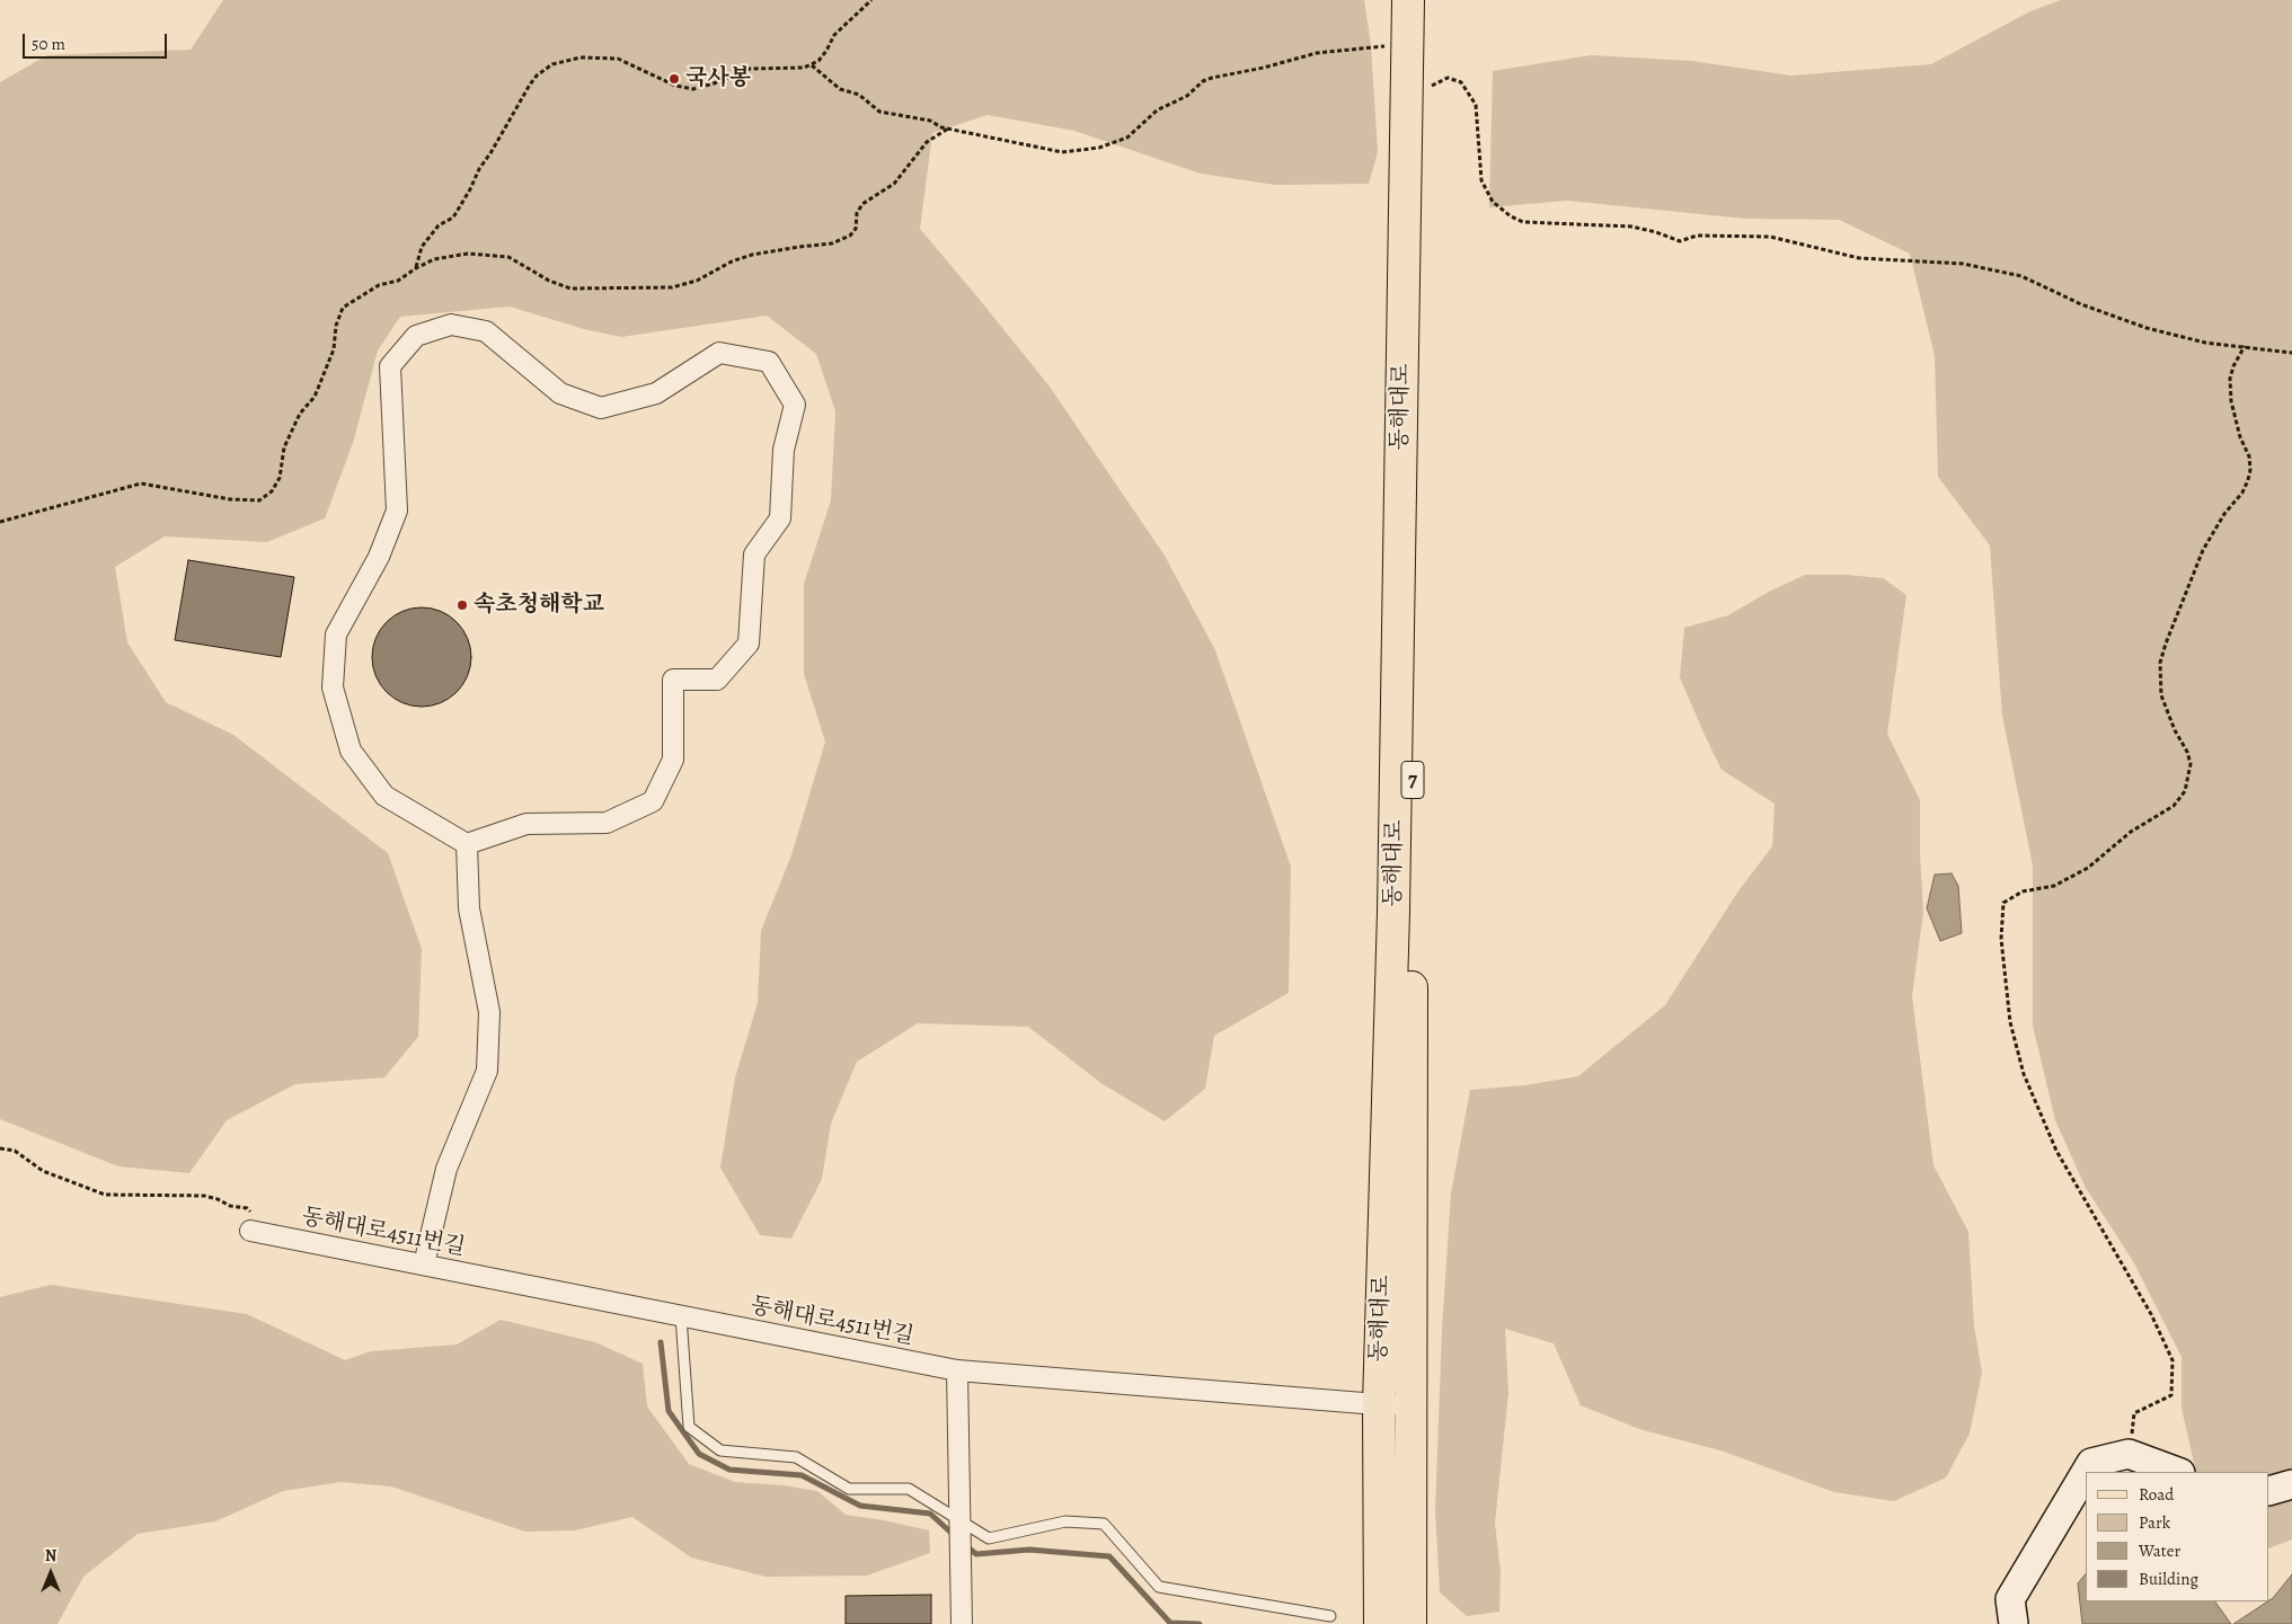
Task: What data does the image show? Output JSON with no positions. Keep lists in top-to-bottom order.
{
  "streets": {
    "main road": ["동해대로", "7"],
    "street": ["동해대로4511번길"]
  },
  "crossings": [
    ["동해대로", "동해대로4511번길"]
  ],
  "places": ["국사봉", "속초청해학교"],
  "legend": [
    "Road",
    "Park",
    "Water",
    "Building"
  ],
  "scale_bar": "50 m",
  "north": "top"
}
